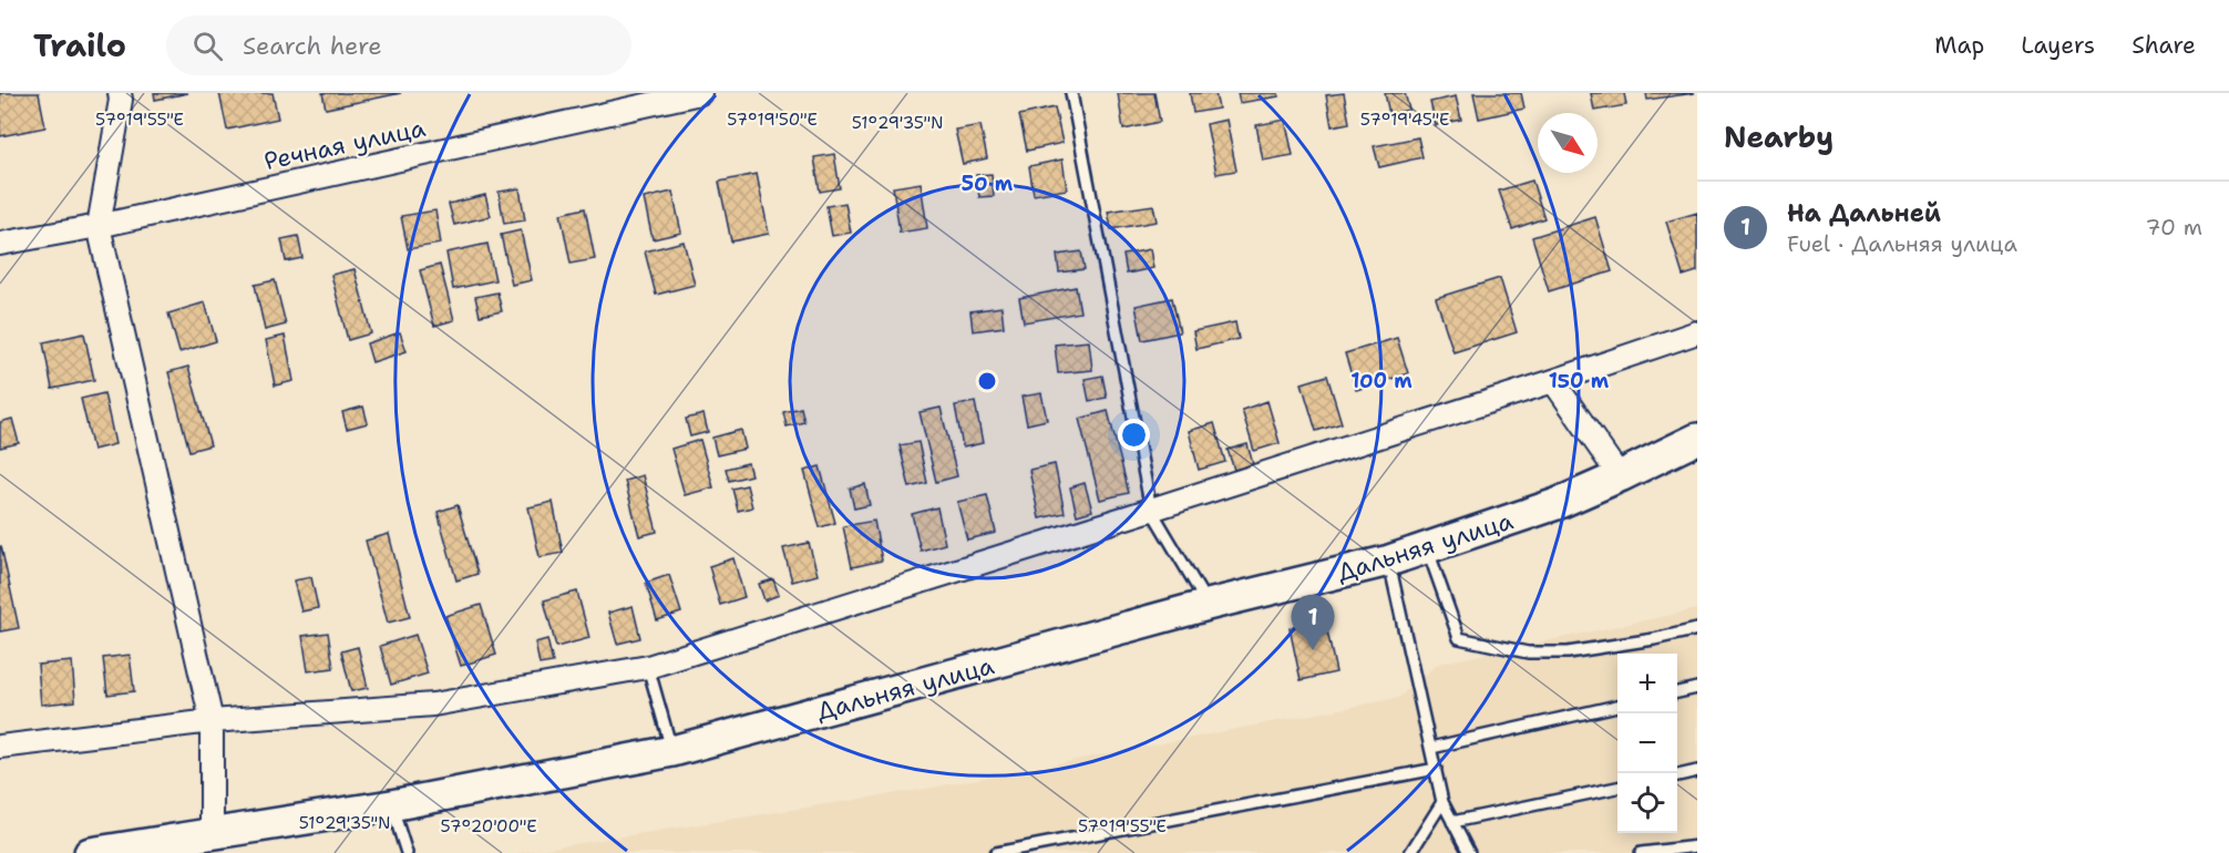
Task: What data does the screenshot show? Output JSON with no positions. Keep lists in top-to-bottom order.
{
  "streets": {
    "main road": ["Дальняя улица"],
    "street": ["Речная улица"]
  },
  "north": "bottom right",
  "page": {
    "header": "Trailo",
    "search": "Search here",
    "nav": ["Map", "Layers", "Share"],
    "heading": "Nearby",
    "list": [
      {
        "mark": "1",
        "name": "На Дальней",
        "note": "Fuel · Дальняя улица",
        "value": "70 m"
      }
    ],
    "pins": "1",
    "map_buttons": ["+", "−"]
  },
  "coordinates": [
    "57°19'55\"E",
    "57°19'50\"E",
    "57°19'45\"E",
    "51°29'35\"N",
    "57°20'00\"E"
  ],
  "rings": ["50 m", "100 m", "150 m"]
}
